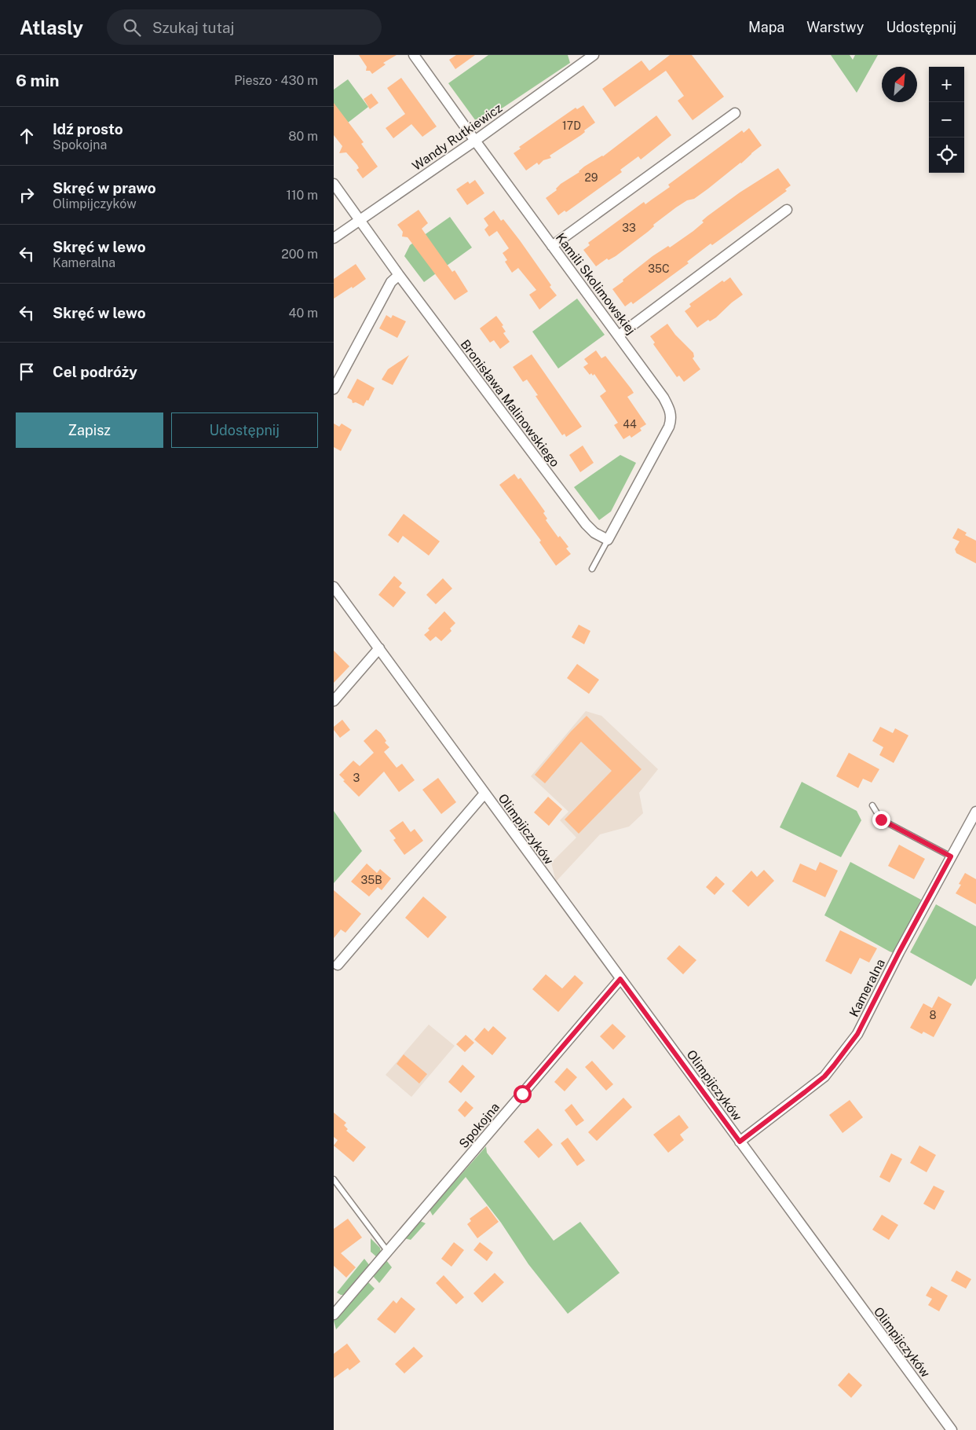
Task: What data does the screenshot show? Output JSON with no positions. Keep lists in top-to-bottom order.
{
  "streets": {
    "street": [
      "Wandy Rutkiewicz",
      "Kamili Skolimowskiej",
      "Bronisława Malinowskiego",
      "Olimpijczyków",
      "Kameralna",
      "Spokojna"
    ]
  },
  "crossings": [
    ["Wandy Rutkiewicz", "Kamili Skolimowskiej"],
    ["Wandy Rutkiewicz", "Bronisława Malinowskiego"],
    ["Kamili Skolimowskiej", "Bronisława Malinowskiego"],
    ["Olimpijczyków", "Kameralna"],
    ["Olimpijczyków", "Spokojna"]
  ],
  "house_numbers": [
    "17D",
    "29",
    "33",
    "35C",
    "44",
    "3",
    "35B",
    "8"
  ],
  "north": "top right",
  "page": {
    "header": "Atlasly",
    "search": "Szukaj tutaj",
    "nav": ["Mapa", "Warstwy", "Udostępnij"],
    "heading": ["6 min", "Pieszo · 430 m"],
    "map_buttons": ["+", "−"],
    "list": [
      ["Idź prosto", "Spokojna", "80 m"],
      ["Skręć w prawo", "Olimpijczyków", "110 m"],
      ["Skręć w lewo", "Kameralna", "200 m"],
      ["Skręć w lewo", "40 m"],
      "Cel podróży"
    ],
    "buttons": ["Zapisz", "Udostępnij"]
  }
}
